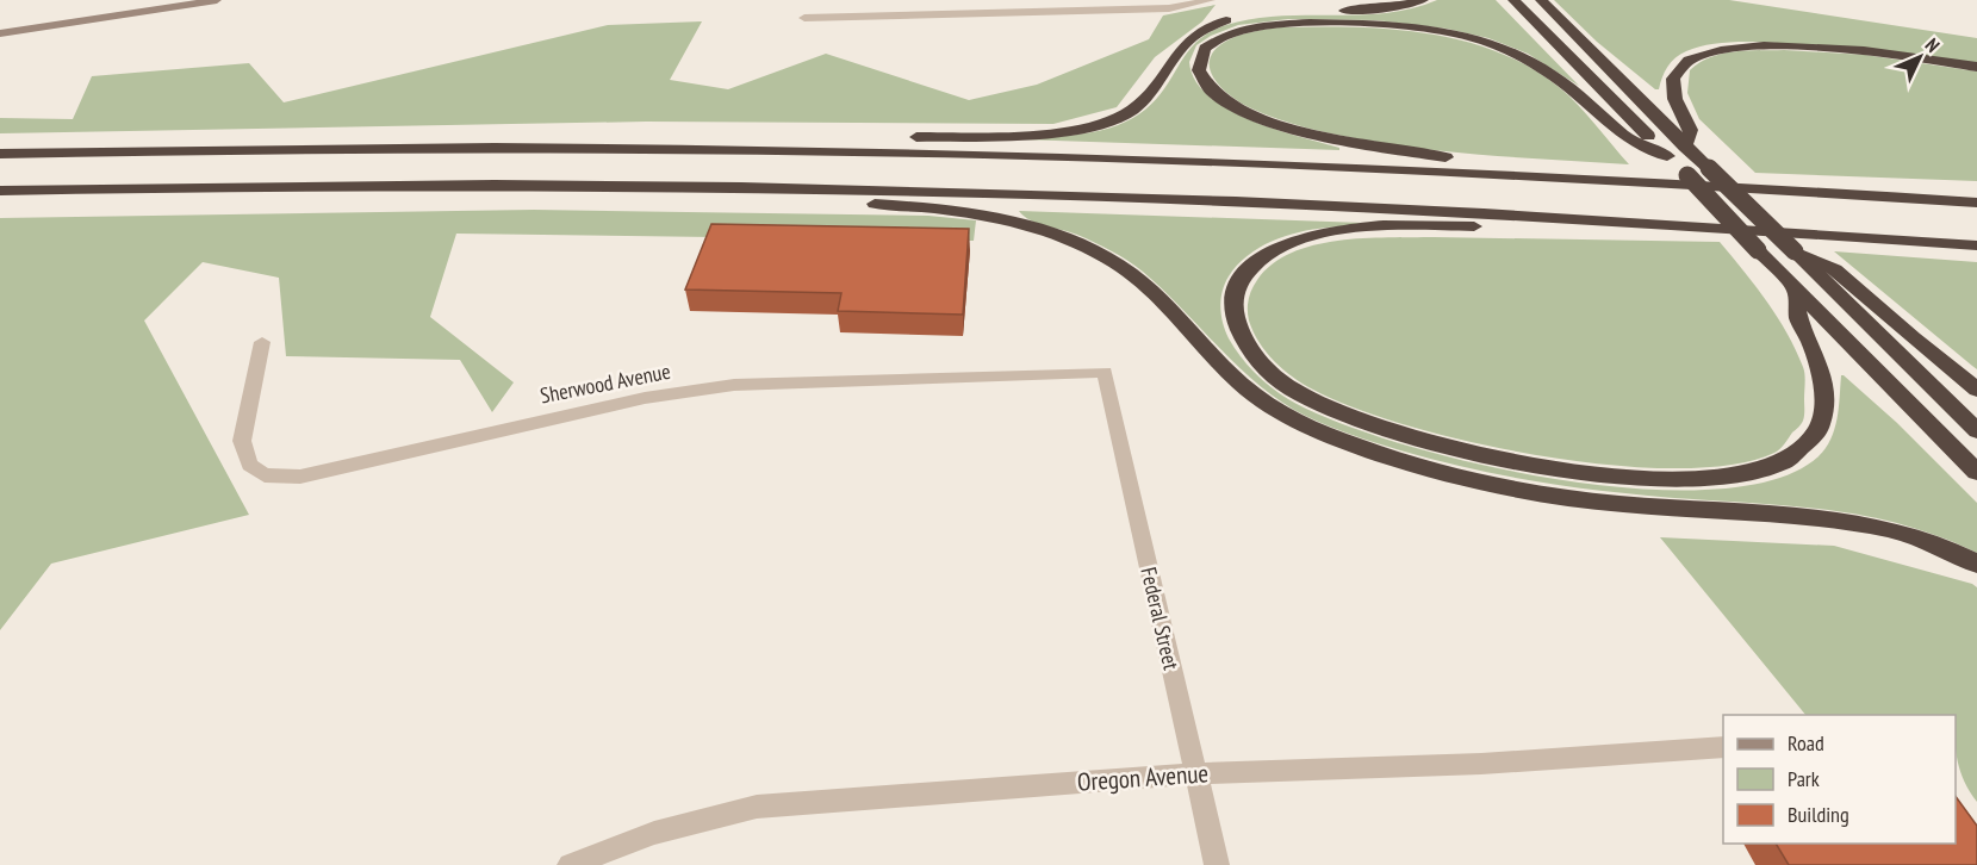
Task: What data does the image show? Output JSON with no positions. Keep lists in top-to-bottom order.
{
  "streets": {
    "street": ["Sherwood Avenue", "Federal Street", "Oregon Avenue"]
  },
  "crossings": [
    ["Sherwood Avenue", "Federal Street"],
    ["Federal Street", "Oregon Avenue"]
  ],
  "legend": ["Road", "Park", "Building"],
  "north": "top right"
}
